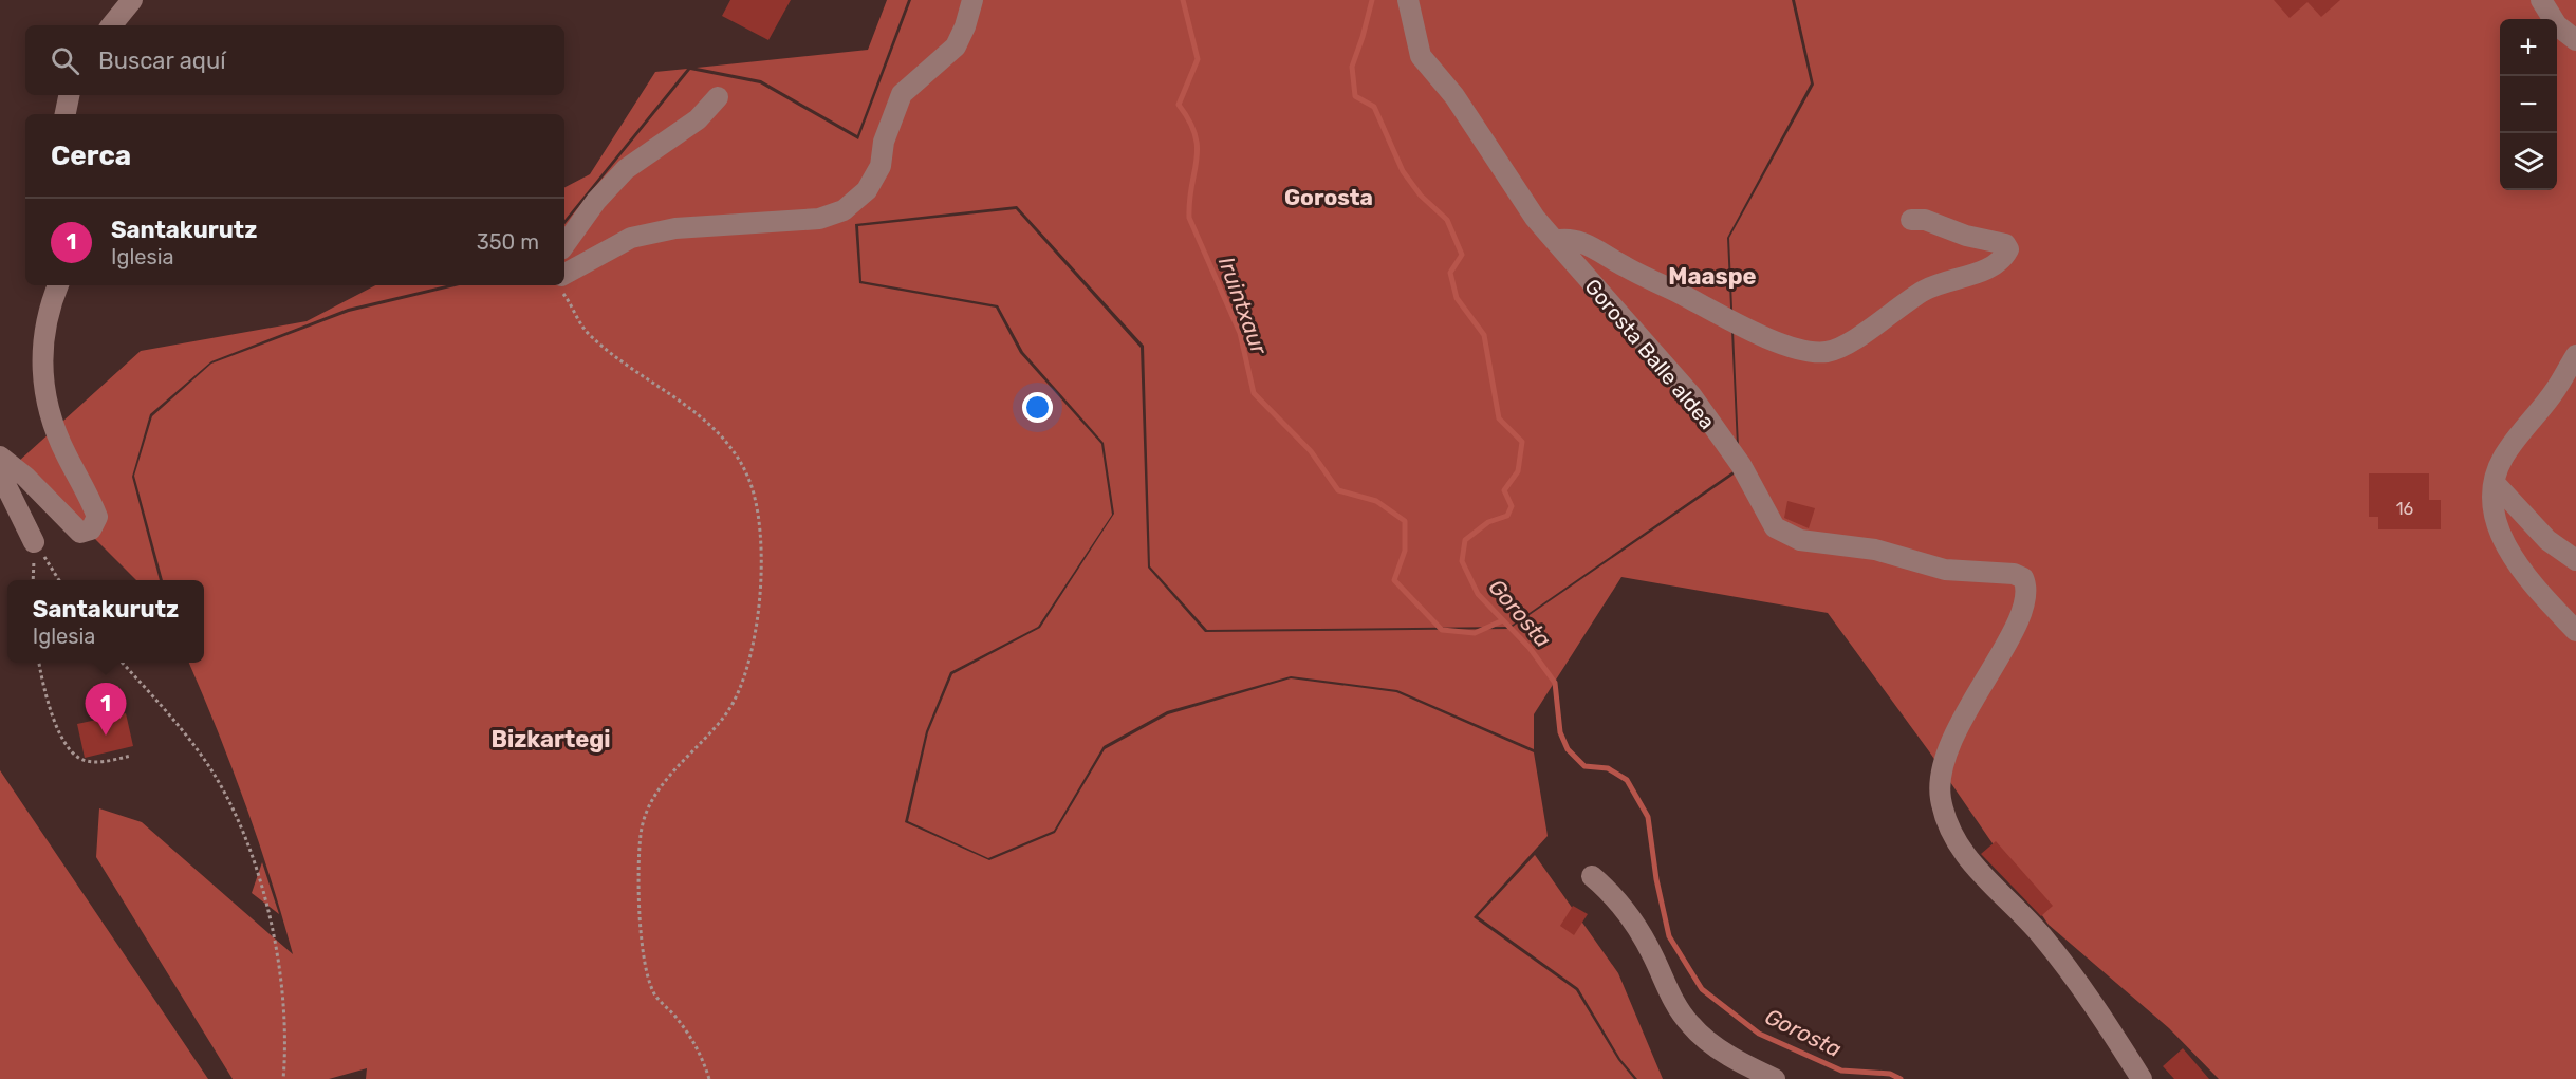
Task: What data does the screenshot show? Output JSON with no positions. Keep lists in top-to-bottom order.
{
  "streets": {
    "street": ["Gorosta Balle aldea"]
  },
  "districts": ["Gorosta", "Maaspe", "Bizkartegi"],
  "water": ["Iruintxaur", "Gorosta"],
  "house_numbers": ["16"],
  "page": {
    "map_buttons": ["+", "−"],
    "search": "Buscar aquí",
    "heading": "Cerca",
    "list": [
      {
        "mark": "1",
        "name": "Santakurutz",
        "note": "Iglesia",
        "value": "350 m"
      }
    ],
    "popup": ["Santakurutz", "Iglesia"],
    "pins": "1"
  }
}
